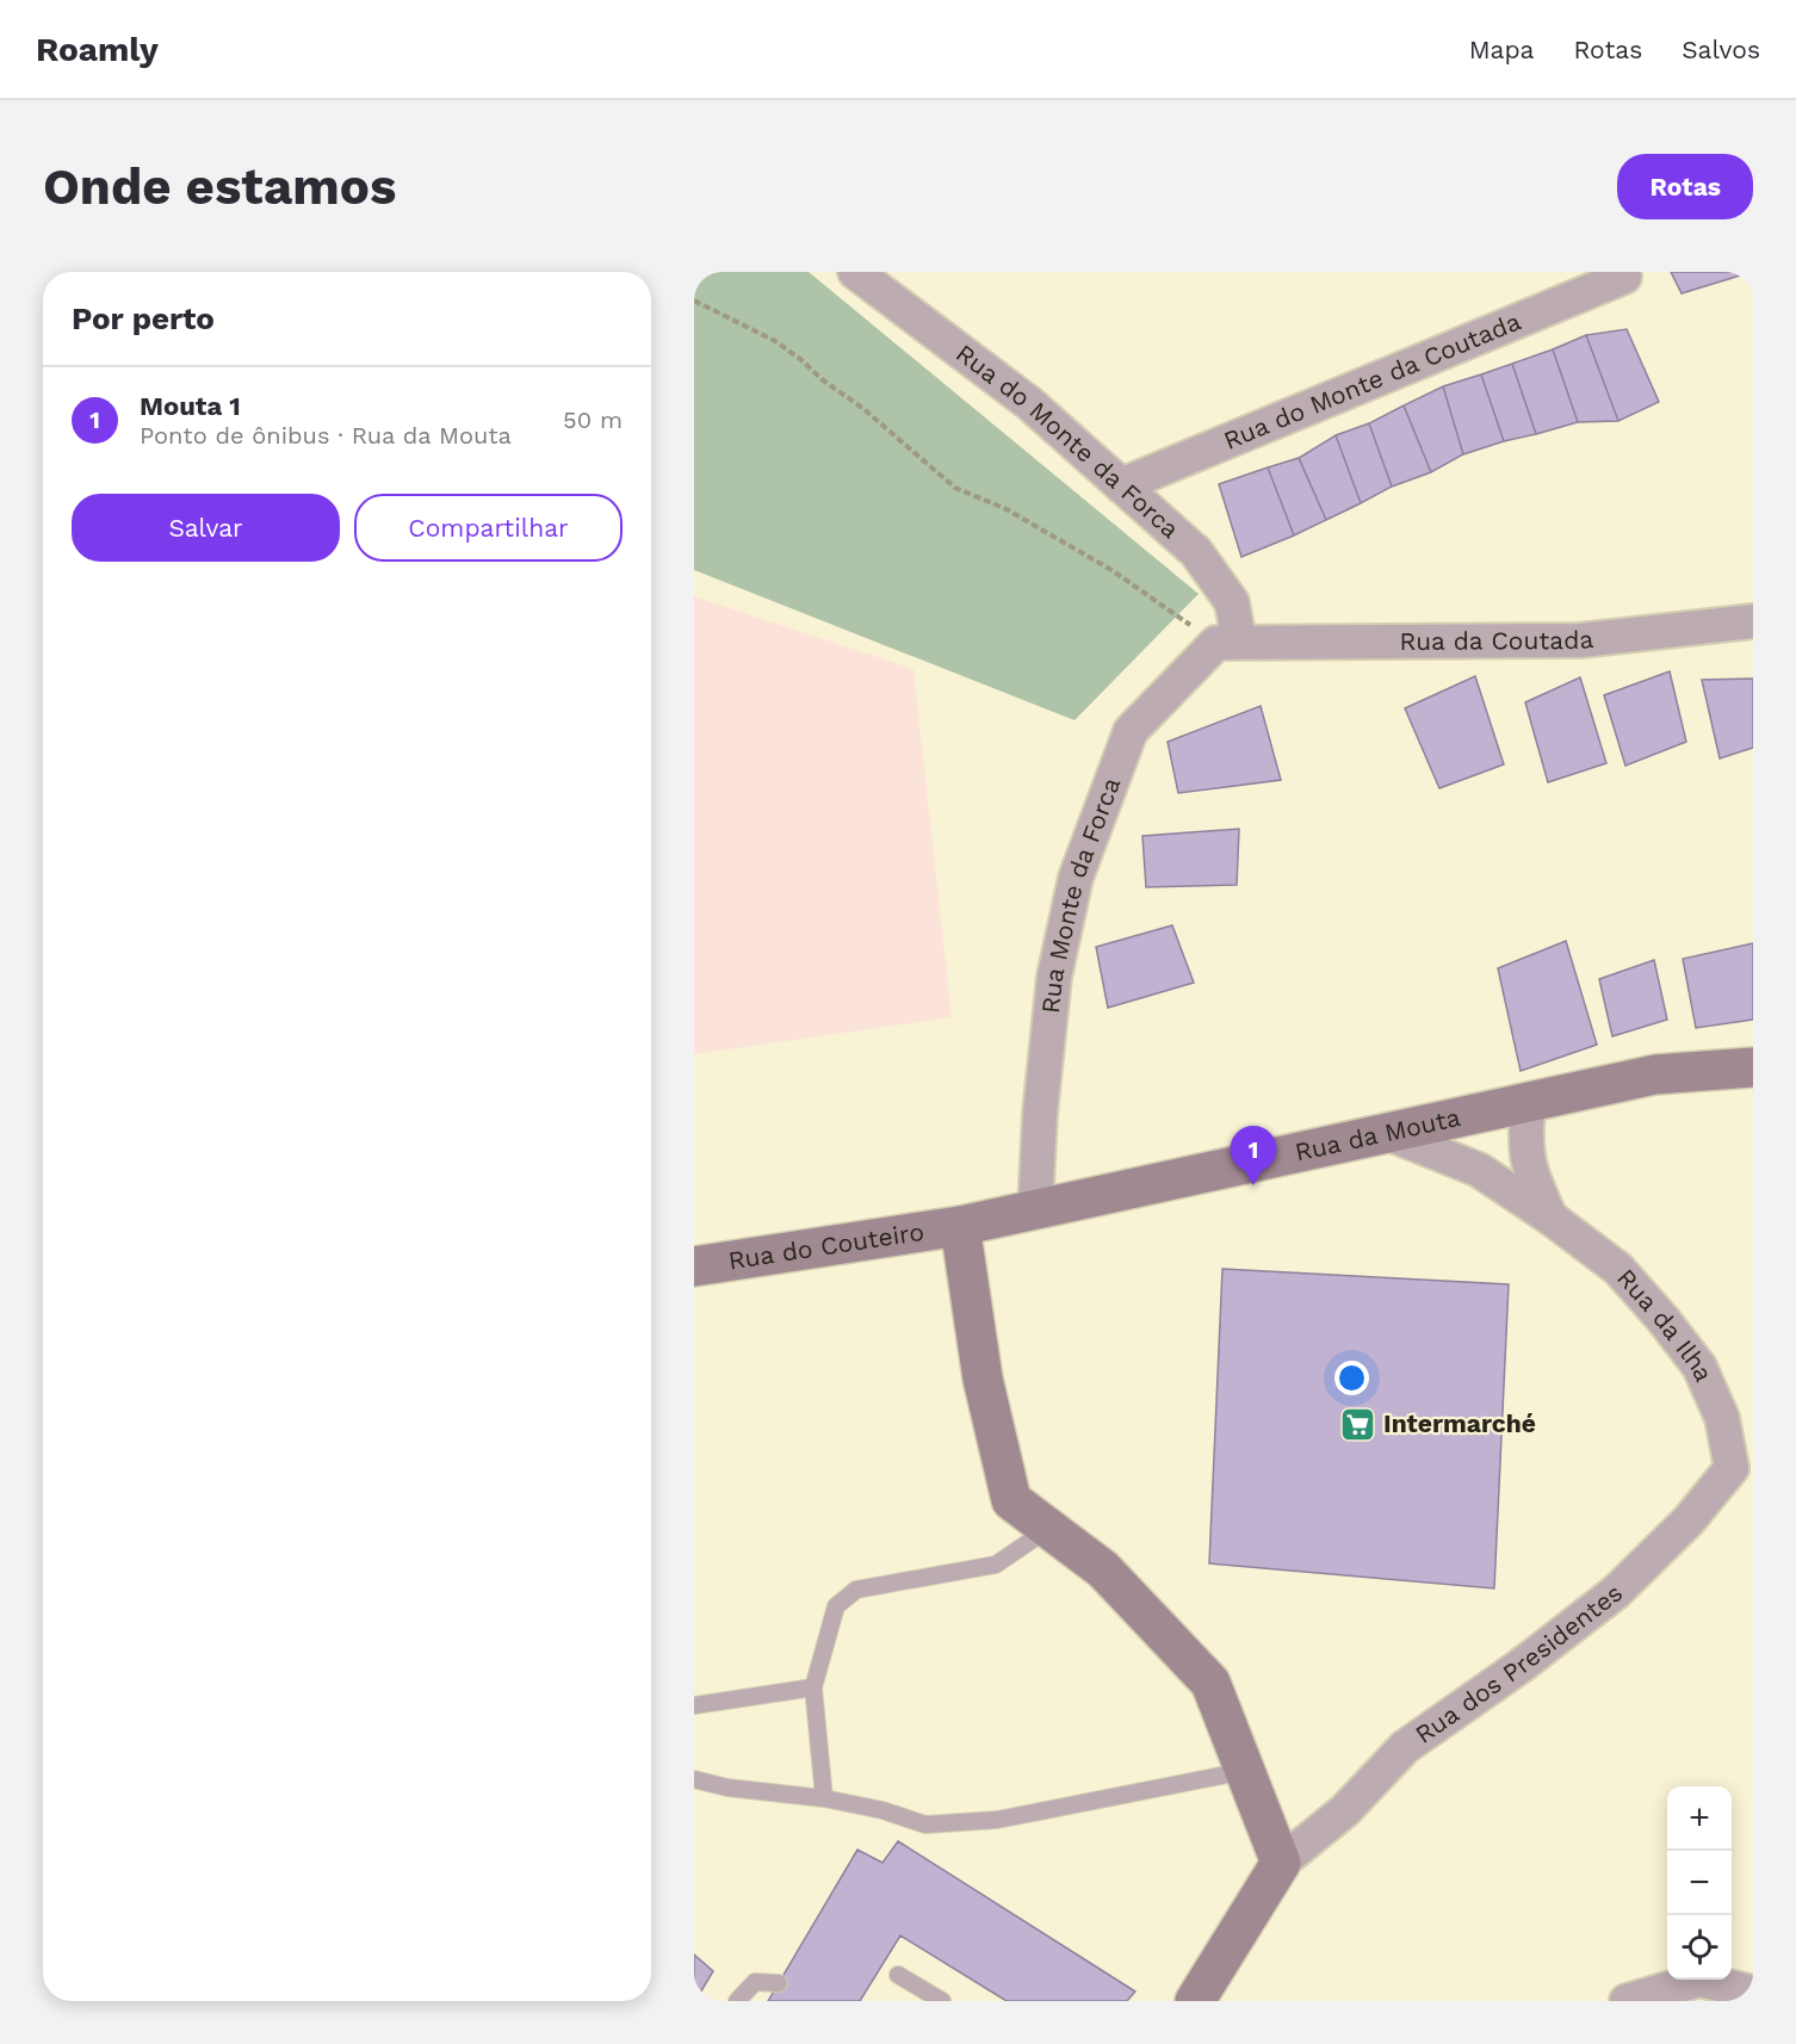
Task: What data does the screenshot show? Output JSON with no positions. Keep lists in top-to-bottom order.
{
  "streets": {
    "main road": ["Rua da Mouta", "Rua do Couteiro"],
    "street": [
      "Rua do Monte da Coutada",
      "Rua do Monte da Forca",
      "Rua da Coutada",
      "Rua Monte da Forca",
      "Rua da Ilha",
      "Rua dos Presidentes"
    ]
  },
  "crossings": [
    ["Rua do Monte da Coutada", "Rua do Monte da Forca"],
    ["Rua do Monte da Forca", "Rua da Coutada"],
    ["Rua do Monte da Forca", "Rua Monte da Forca"],
    ["Rua da Coutada", "Rua Monte da Forca"],
    ["Rua Monte da Forca", "Rua da Mouta"],
    ["Rua da Mouta", "Rua do Couteiro"],
    ["Rua da Mouta", "Rua da Ilha"],
    ["Rua da Ilha", "Rua dos Presidentes"]
  ],
  "places": {
    "supermarket": ["Intermarché"]
  },
  "page": {
    "header": "Roamly",
    "nav": ["Mapa", "Rotas", "Salvos"],
    "buttons": [
      "Rotas",
      ["Salvar", "Compartilhar"]
    ],
    "title": "Onde estamos",
    "heading": "Por perto",
    "list": [
      {
        "mark": "1",
        "name": "Mouta 1",
        "note": "Ponto de ônibus · Rua da Mouta",
        "value": "50 m"
      }
    ],
    "pins": "1",
    "map_buttons": ["+", "−"]
  }
}
